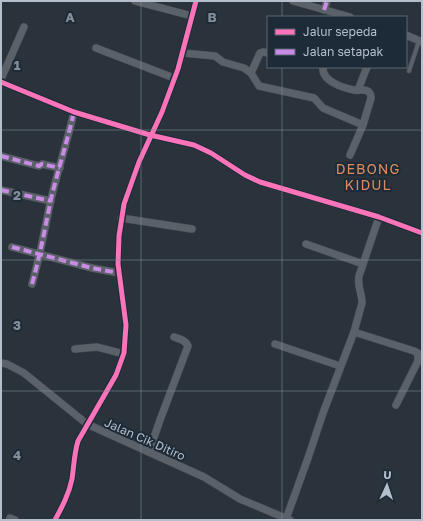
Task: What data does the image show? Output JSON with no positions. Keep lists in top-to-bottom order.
{
  "streets": {
    "street": ["Jalan Cik Ditiro"]
  },
  "districts": ["DEBONG KIDUL"],
  "legend": ["Jalur sepeda", "Jalan setapak"],
  "north": "top",
  "grid": {
    "columns": ["A", "B"],
    "rows": [
      "1",
      "2",
      "3",
      "4"
    ]
  }
}
